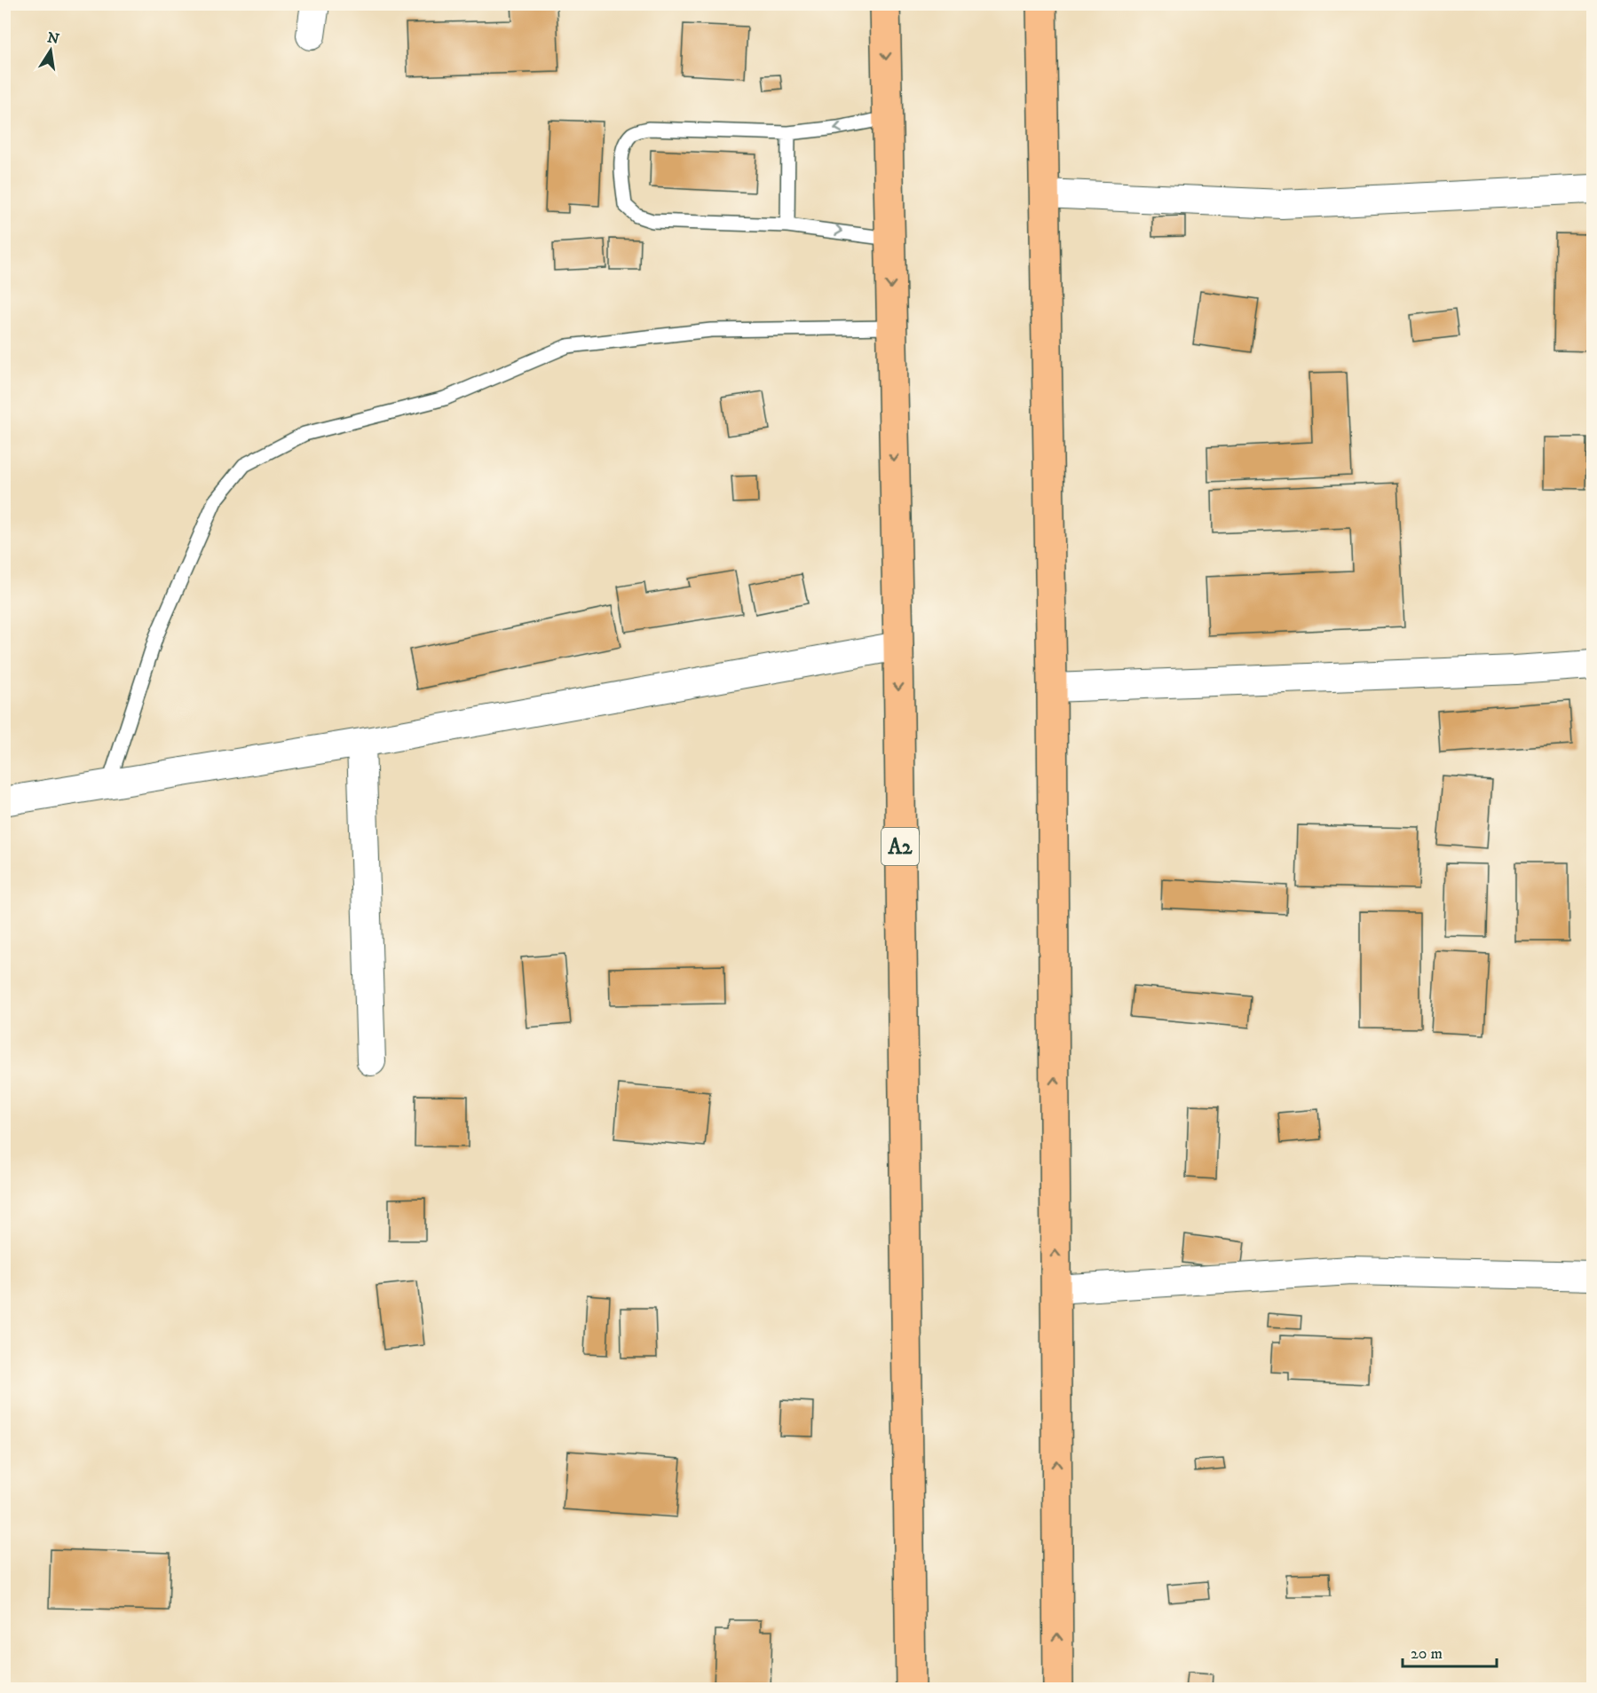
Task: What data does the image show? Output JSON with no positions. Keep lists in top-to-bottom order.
{
  "streets": {
    "highway": ["A2"]
  },
  "scale_bar": "20 m",
  "north": "top"
}
